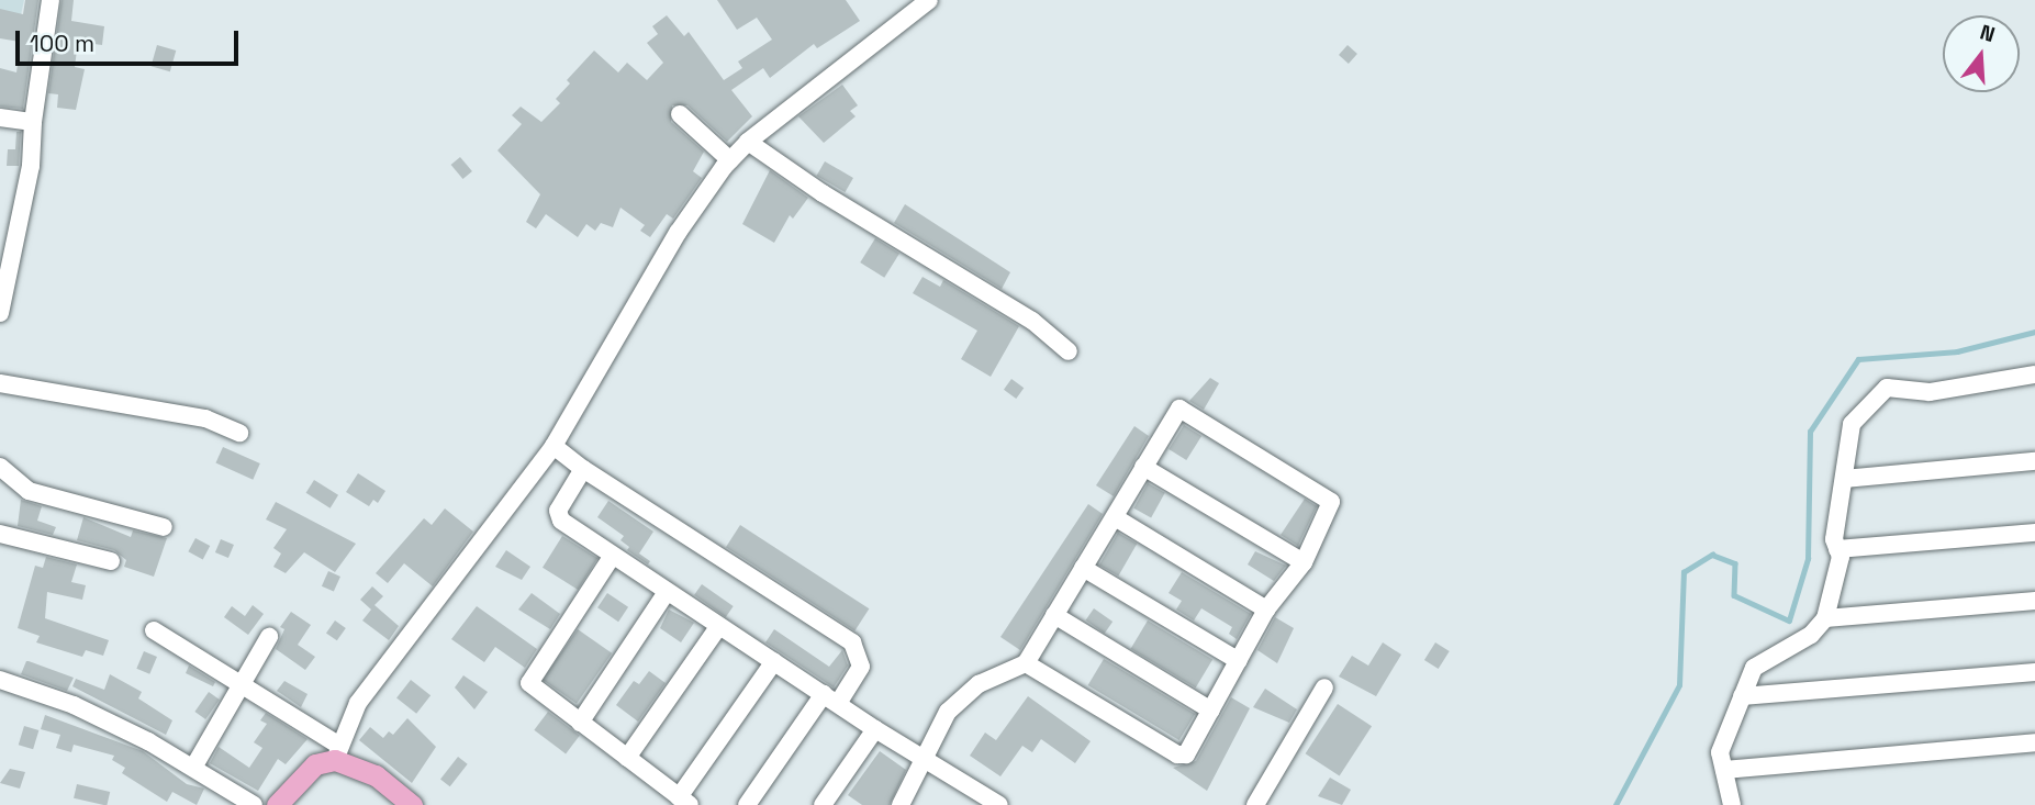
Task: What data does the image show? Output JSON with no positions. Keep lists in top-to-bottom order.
{
  "scale_bar": "100 m",
  "north": "top"
}
